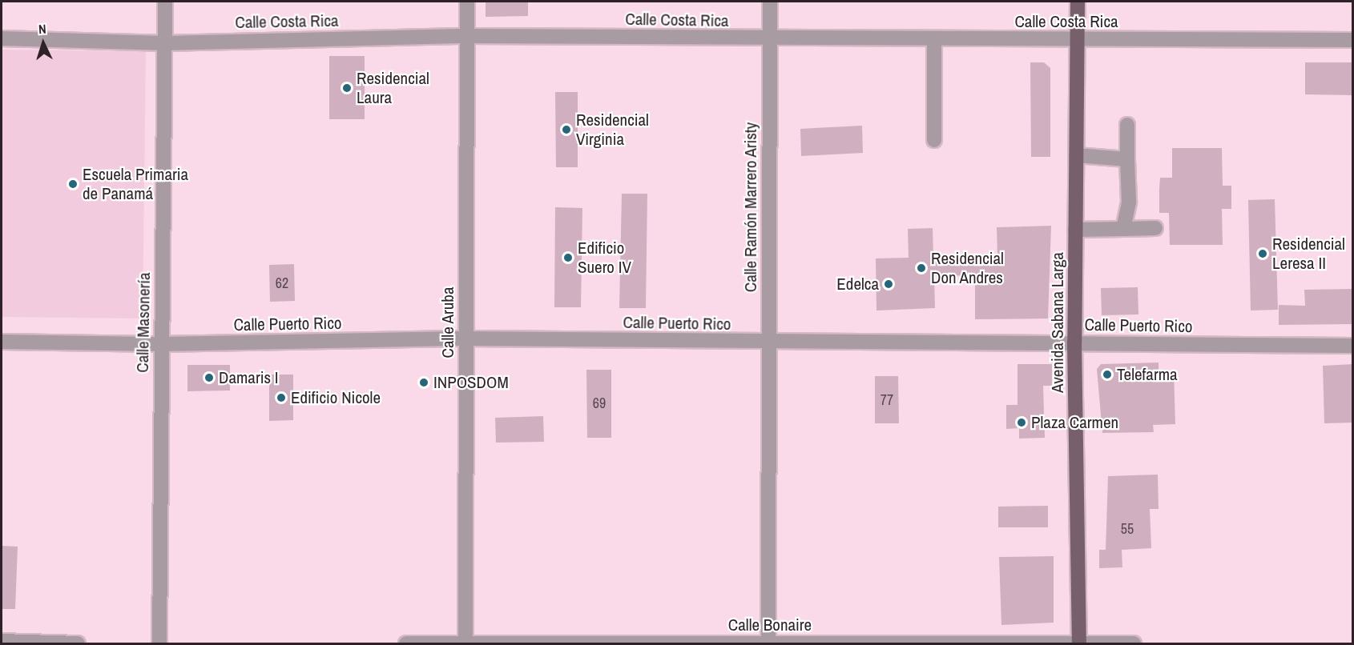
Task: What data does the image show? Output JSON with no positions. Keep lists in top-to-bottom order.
{
  "streets": {
    "main road": ["Avenida Sabana Larga"],
    "street": [
      "Calle Costa Rica",
      "Calle Ramón Marrero Aristy",
      "Calle Masonería",
      "Calle Aruba",
      "Calle Puerto Rico",
      "Calle Bonaire"
    ]
  },
  "crossings": [
    ["Calle Costa Rica", "Calle Ramón Marrero Aristy"],
    ["Calle Costa Rica", "Calle Masonería"],
    ["Calle Costa Rica", "Calle Aruba"],
    ["Calle Costa Rica", "Avenida Sabana Larga"],
    ["Calle Ramón Marrero Aristy", "Calle Puerto Rico"],
    ["Calle Ramón Marrero Aristy", "Calle Bonaire"],
    ["Calle Masonería", "Calle Puerto Rico"],
    ["Calle Aruba", "Calle Puerto Rico"],
    ["Calle Aruba", "Calle Bonaire"],
    ["Avenida Sabana Larga", "Calle Puerto Rico"],
    ["Avenida Sabana Larga", "Calle Bonaire"]
  ],
  "places": [
    "Residencial Laura",
    "Residencial Virginia",
    "Escuela Primaria de Panamá",
    "Residencial Leresa II",
    "Edificio Suero IV",
    "Residencial Don Andres",
    "Edelca",
    "Telefarma",
    "Damaris I",
    "INPOSDOM",
    "Edificio Nicole",
    "Plaza Carmen"
  ],
  "house_numbers": [
    "62",
    "77",
    "69",
    "55"
  ],
  "north": "top"
}
